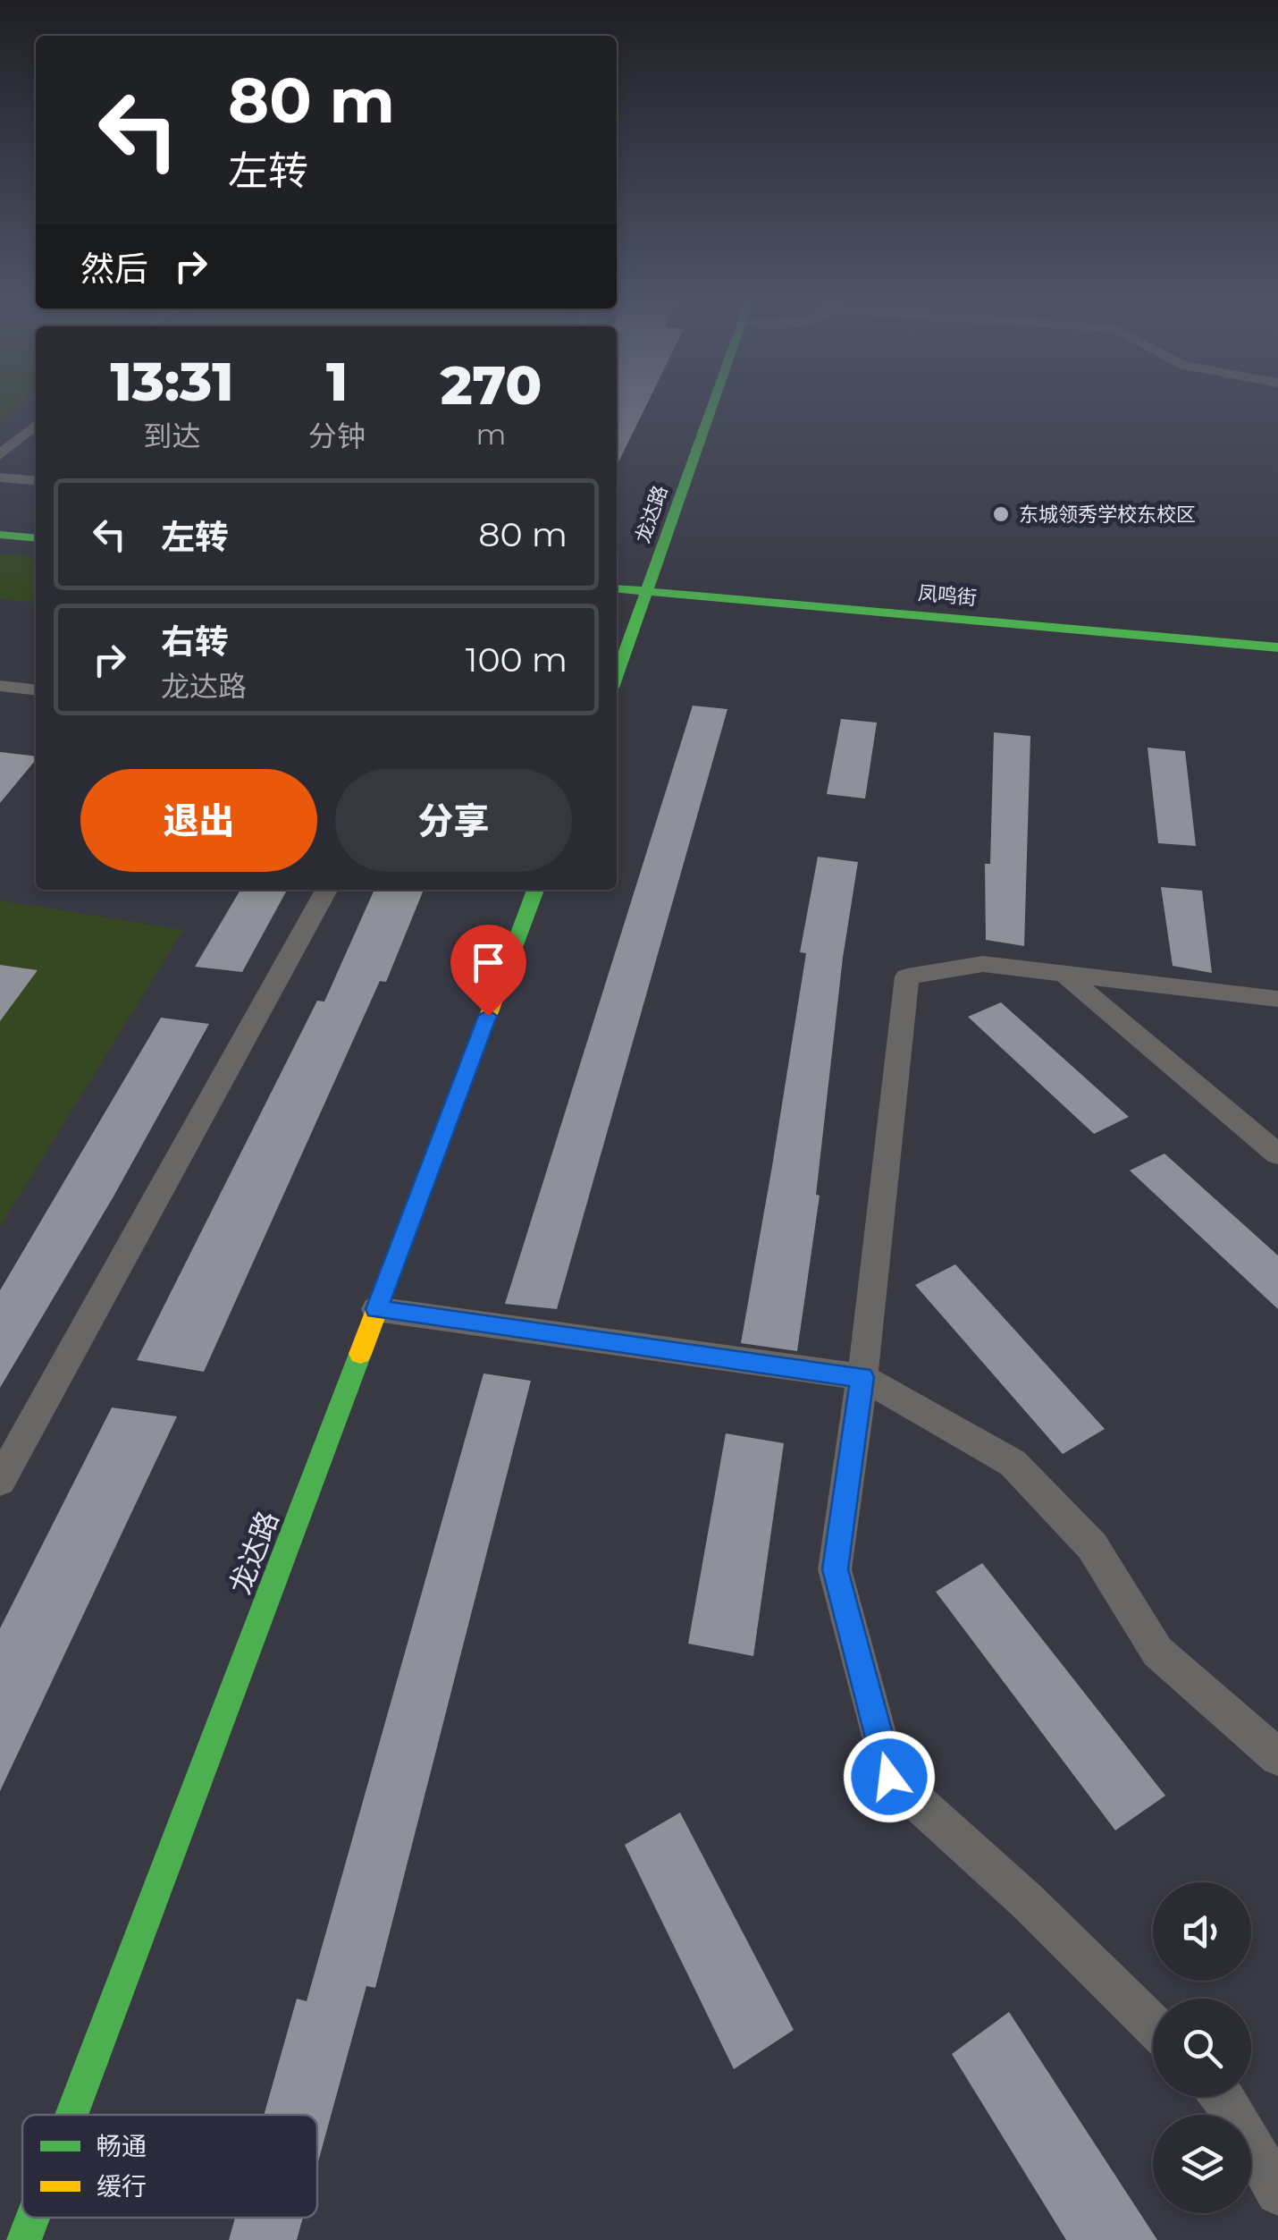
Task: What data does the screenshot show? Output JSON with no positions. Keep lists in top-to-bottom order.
{
  "streets": {
    "street": ["龙达路", "凤鸣街"]
  },
  "crossings": [
    ["龙达路", "凤鸣街"]
  ],
  "places": ["东城领秀学校东校区"],
  "legend": ["畅通", "缓行"],
  "page": {
    "turn": ["80 m", "左转"],
    "then": "然后",
    "eta": [
      "13:31",
      "到达",
      "1",
      "分钟",
      "270",
      "m"
    ],
    "list": [
      {
        "name": "左转",
        "value": "80 m"
      },
      {
        "name": "右转",
        "note": "龙达路",
        "value": "100 m"
      }
    ],
    "buttons": ["退出", "分享"]
  }
}
